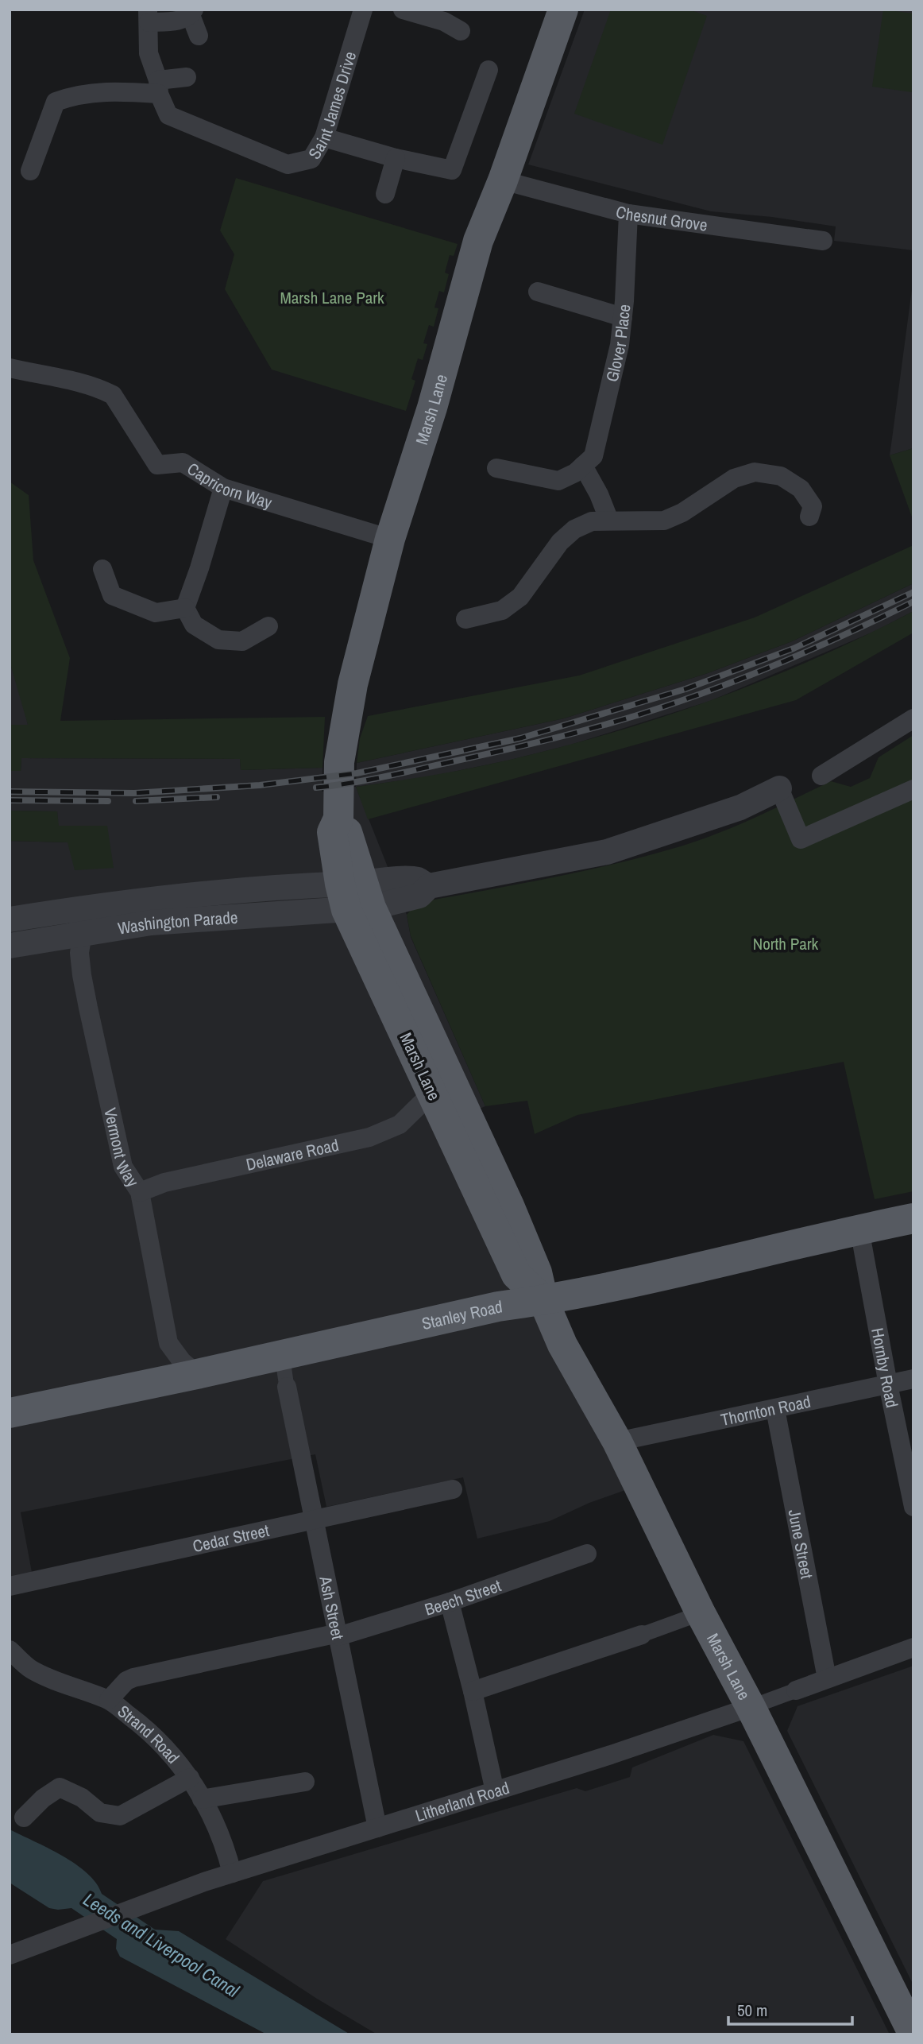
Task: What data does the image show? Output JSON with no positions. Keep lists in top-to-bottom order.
{
  "streets": {
    "main road": ["Marsh Lane", "Stanley Road"],
    "street": [
      "Saint James Drive",
      "Chesnut Grove",
      "Glover Place",
      "Capricorn Way",
      "Washington Parade",
      "Vermont Way",
      "Delaware Road",
      "Hornby Road",
      "Thornton Road",
      "Cedar Street",
      "June Street",
      "Beech Street",
      "Ash Street",
      "Strand Road",
      "Litherland Road"
    ]
  },
  "crossings": [
    ["Chesnut Grove", "Glover Place"],
    ["Chesnut Grove", "Marsh Lane"],
    ["Marsh Lane", "Capricorn Way"],
    ["Marsh Lane", "Washington Parade"],
    ["Marsh Lane", "Delaware Road"],
    ["Marsh Lane", "Stanley Road"],
    ["Marsh Lane", "Thornton Road"],
    ["Marsh Lane", "Litherland Road"],
    ["Washington Parade", "Vermont Way"],
    ["Vermont Way", "Delaware Road"],
    ["Vermont Way", "Stanley Road"],
    ["Stanley Road", "Hornby Road"],
    ["Hornby Road", "Thornton Road"],
    ["Thornton Road", "June Street"],
    ["Cedar Street", "Ash Street"],
    ["June Street", "Litherland Road"],
    ["Beech Street", "Ash Street"],
    ["Beech Street", "Strand Road"],
    ["Ash Street", "Litherland Road"],
    ["Strand Road", "Litherland Road"]
  ],
  "water": ["Leeds and Liverpool Canal"],
  "parks": ["Marsh Lane Park", "North Park"],
  "scale_bar": "50 m"
}
